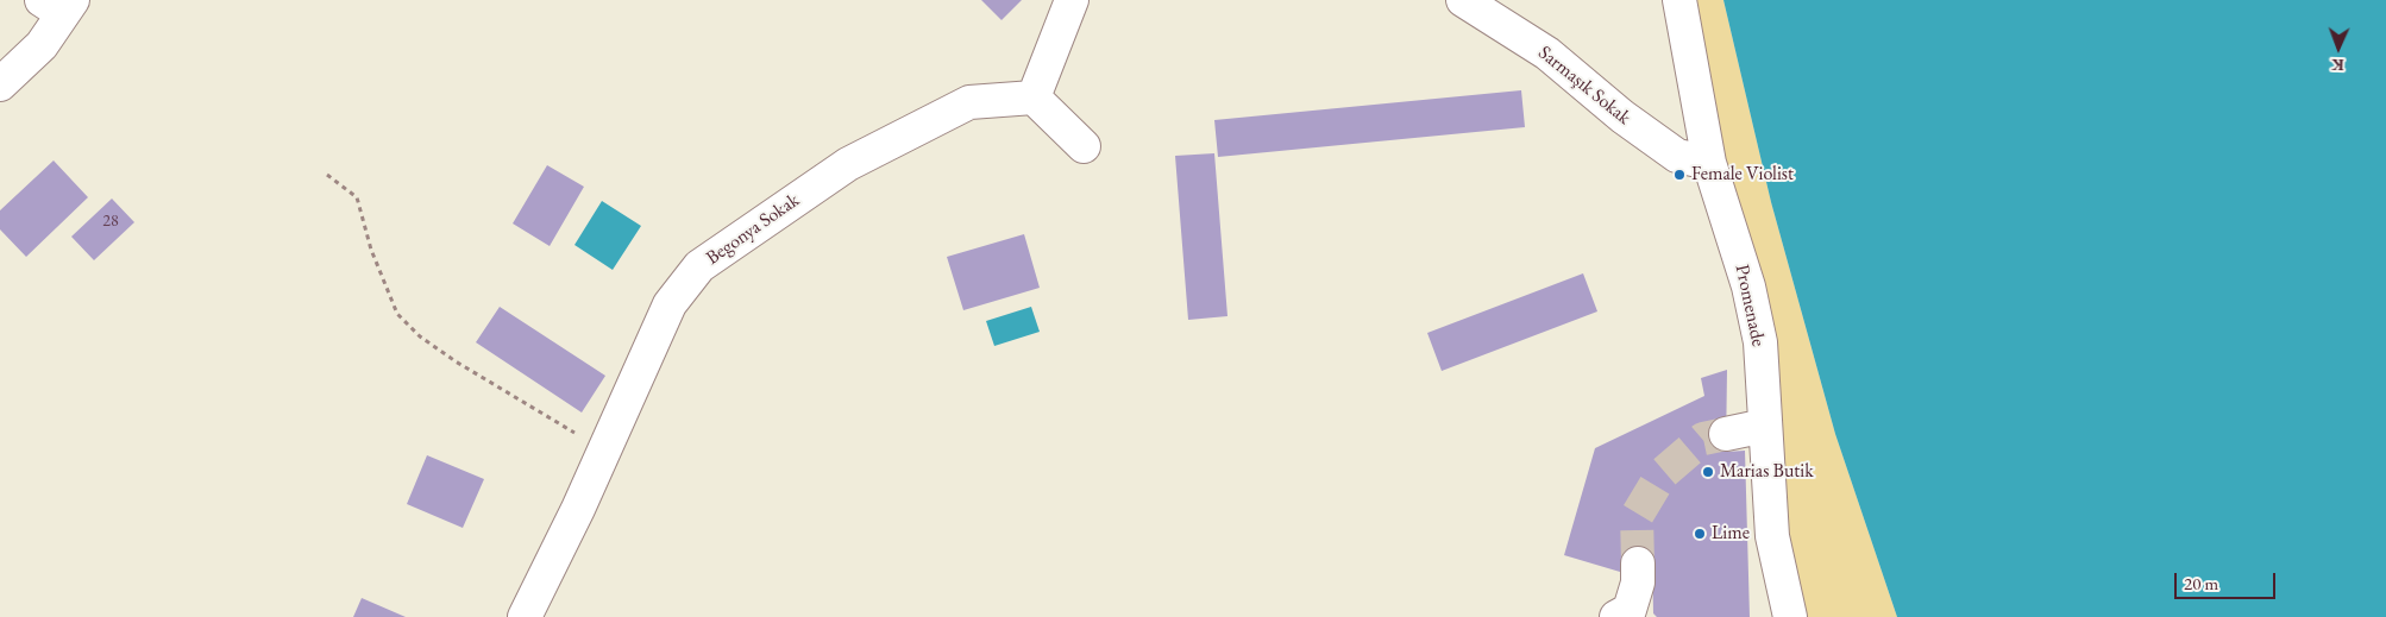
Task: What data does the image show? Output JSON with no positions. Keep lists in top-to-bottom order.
{
  "streets": {
    "street": ["Sarmaşık Sokak", "Begonya Sokak", "Promenade"]
  },
  "crossings": [
    ["Sarmaşık Sokak", "Promenade"]
  ],
  "places": ["Female Violist", "Marias Butik", "Lime"],
  "house_numbers": ["28"],
  "scale_bar": "20 m",
  "north": "bottom"
}
